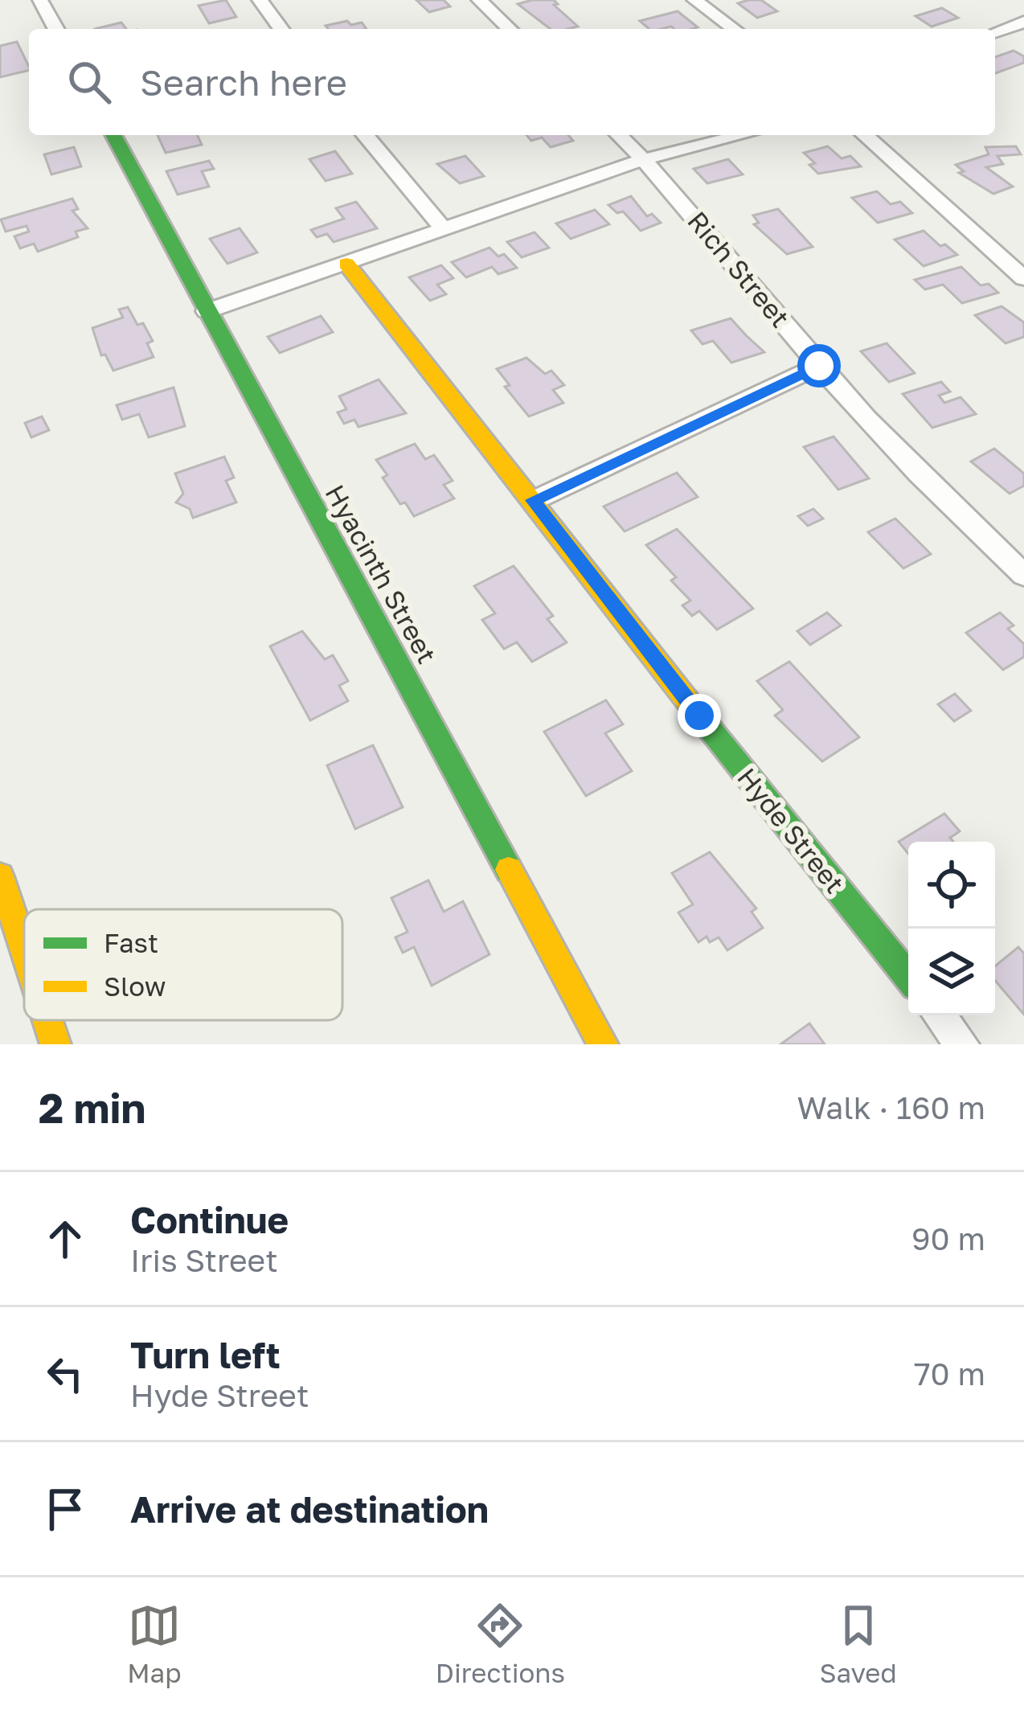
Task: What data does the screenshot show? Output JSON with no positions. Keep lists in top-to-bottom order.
{
  "streets": {
    "main road": ["Hyacinth Street", "Hyde Street"],
    "street": ["Rich Street"]
  },
  "legend": ["Fast", "Slow"],
  "page": {
    "search": "Search here",
    "heading": ["2 min", "Walk · 160 m"],
    "list": [
      ["Continue", "Iris Street", "90 m"],
      ["Turn left", "Hyde Street", "70 m"],
      "Arrive at destination"
    ],
    "nav": ["Map", "Directions", "Saved"]
  }
}
